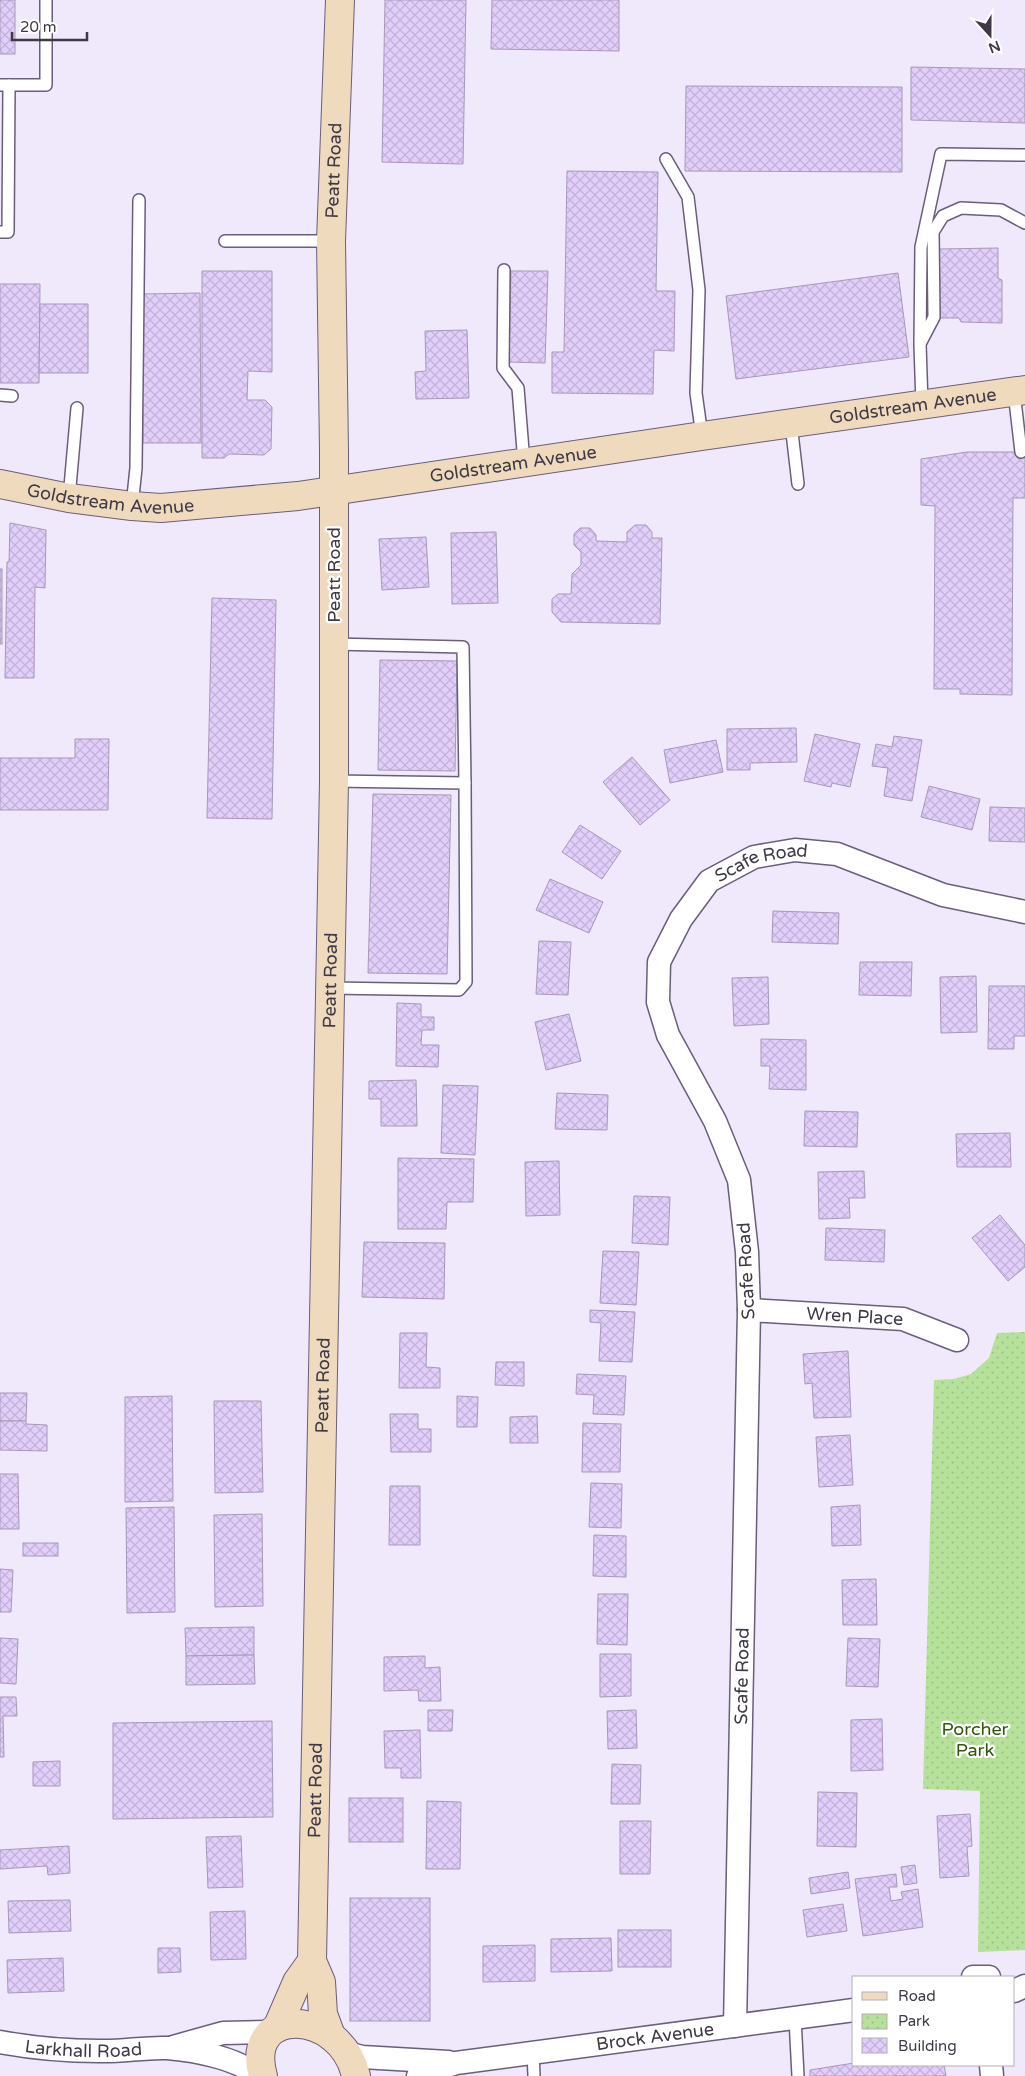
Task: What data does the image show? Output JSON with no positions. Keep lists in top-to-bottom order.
{
  "streets": {
    "street": [
      "Peatt Road",
      "Goldstream Avenue",
      "Scafe Road",
      "Wren Place",
      "Brock Avenue",
      "Larkhall Road"
    ]
  },
  "crossings": [
    ["Peatt Road", "Goldstream Avenue"],
    ["Peatt Road", "Brock Avenue"],
    ["Scafe Road", "Wren Place"],
    ["Scafe Road", "Brock Avenue"]
  ],
  "parks": ["Porcher Park"],
  "legend": ["Road", "Park", "Building"],
  "scale_bar": "20 m",
  "north": "bottom"
}
